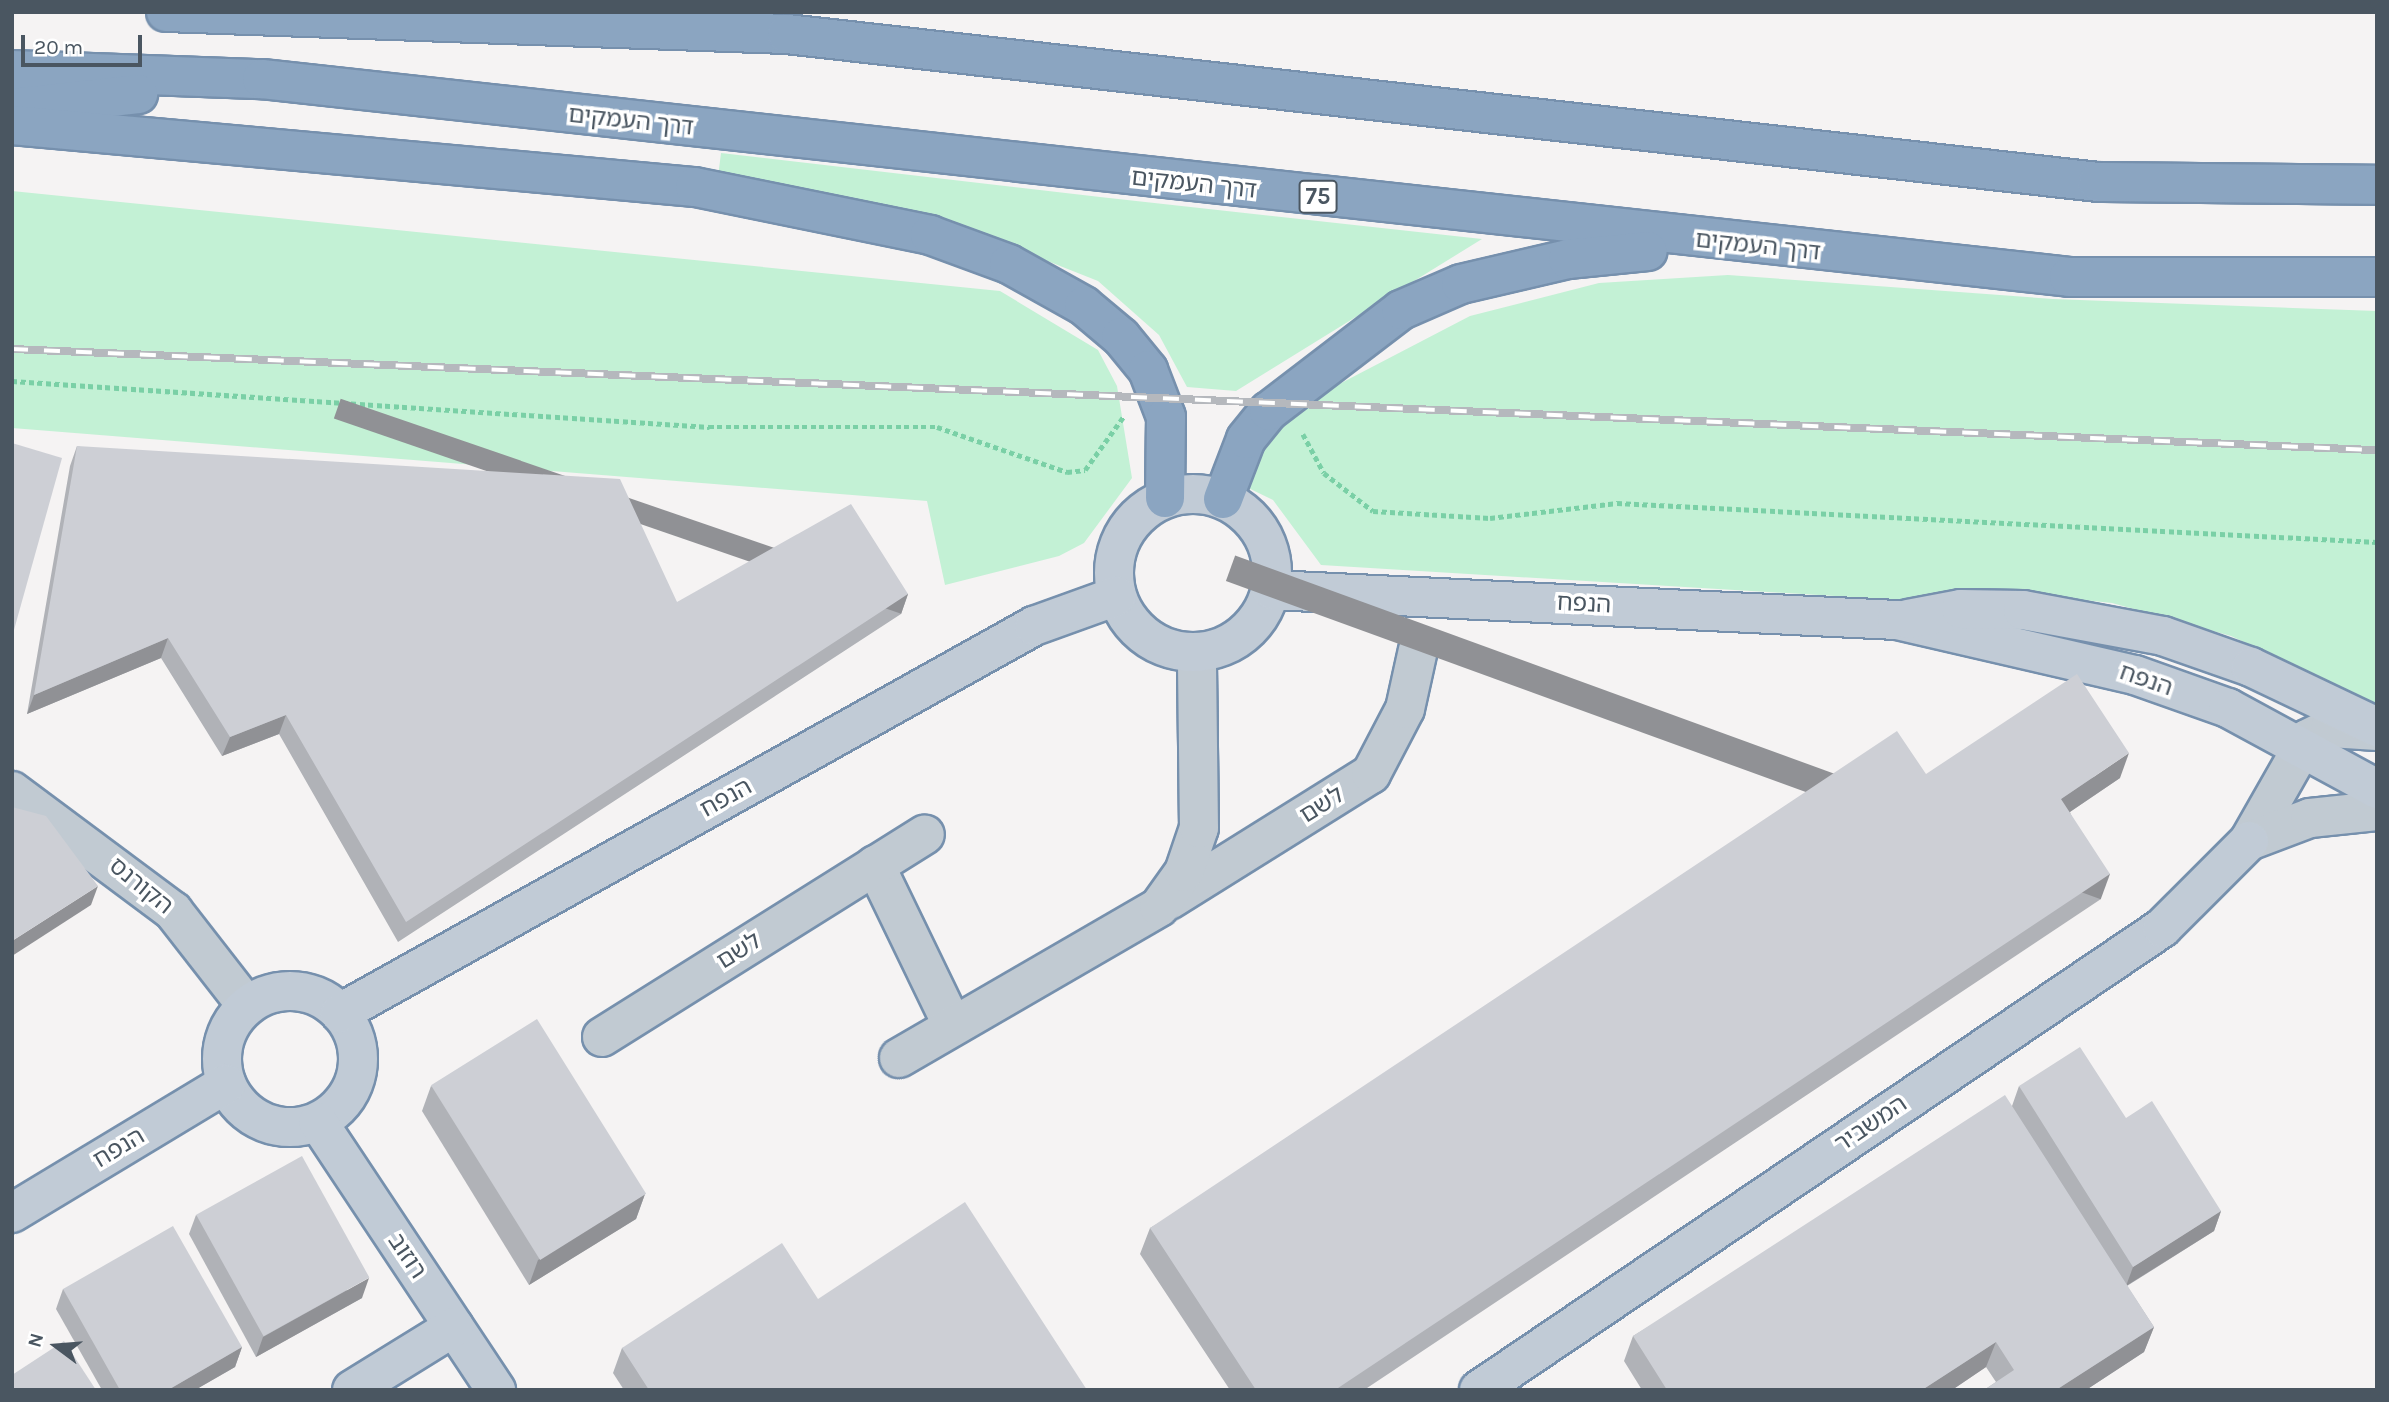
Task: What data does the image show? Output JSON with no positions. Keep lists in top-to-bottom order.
{
  "streets": {
    "highway": ["דרך העמקים", "75"],
    "street": [
      "הנפח",
      "לשם",
      "הקורנס",
      "המשביר",
      "רוזוב"
    ]
  },
  "crossings": [
    ["הנפח", "לשם"],
    ["הנפח", "הקורנס"],
    ["הנפח", "המשביר"],
    ["הנפח", "רוזוב"],
    ["הקורנס", "רוזוב"]
  ],
  "scale_bar": "20 m",
  "north": "left"
}
